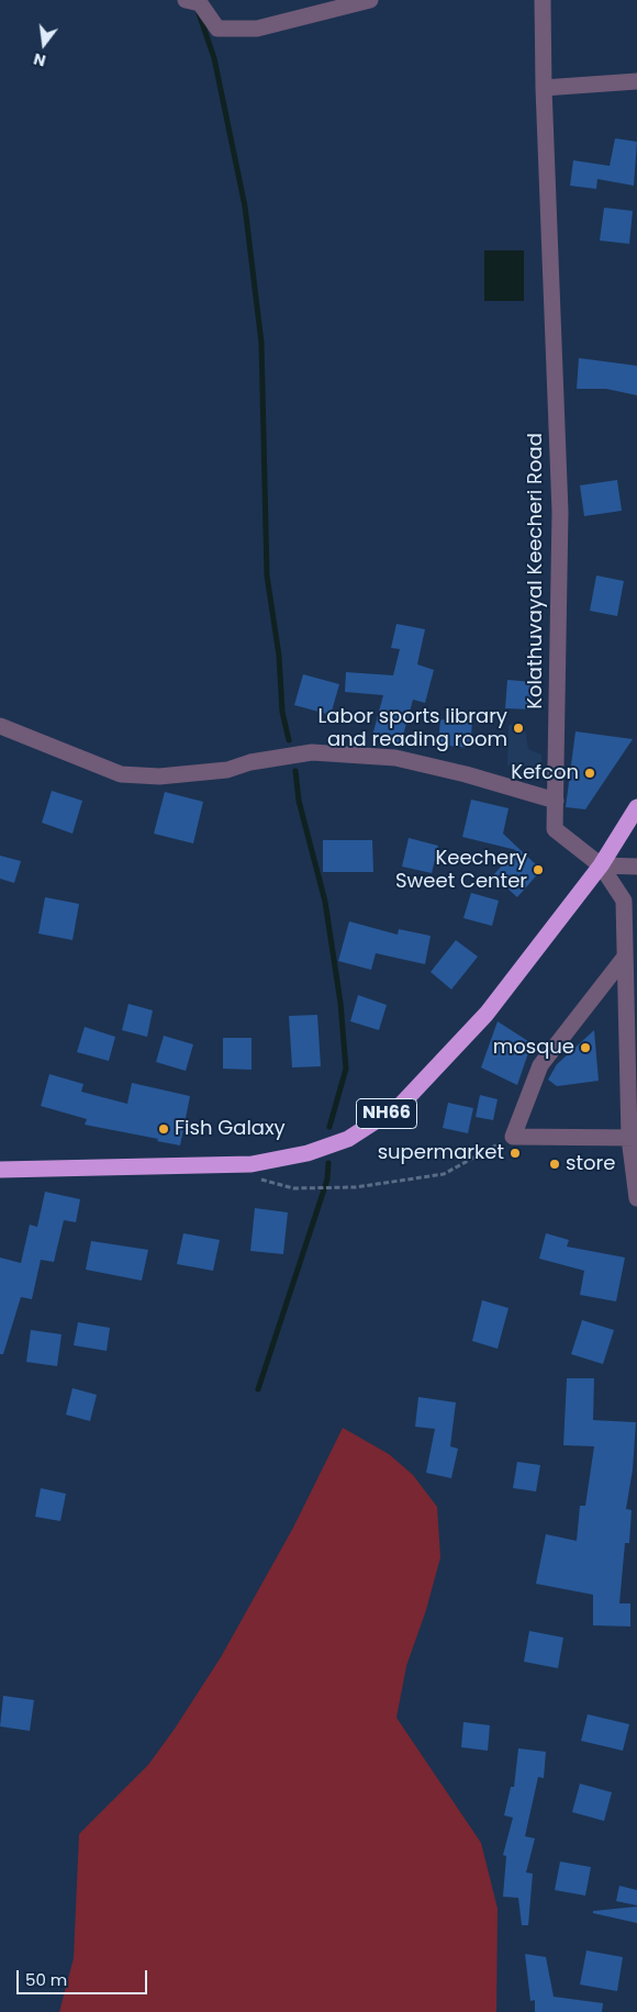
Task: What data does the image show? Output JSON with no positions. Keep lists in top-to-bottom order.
{
  "streets": {
    "highway": ["NH66"],
    "street": ["Kolathuvayal Keecheri Road"]
  },
  "crossings": [
    ["Kolathuvayal Keecheri Road", "NH66"]
  ],
  "places": [
    "Labor sports library and reading room",
    "Kefcon",
    "Keechery Sweet Center",
    "mosque",
    "Fish Galaxy",
    "supermarket",
    "store"
  ],
  "scale_bar": "50 m",
  "north": "bottom"
}
